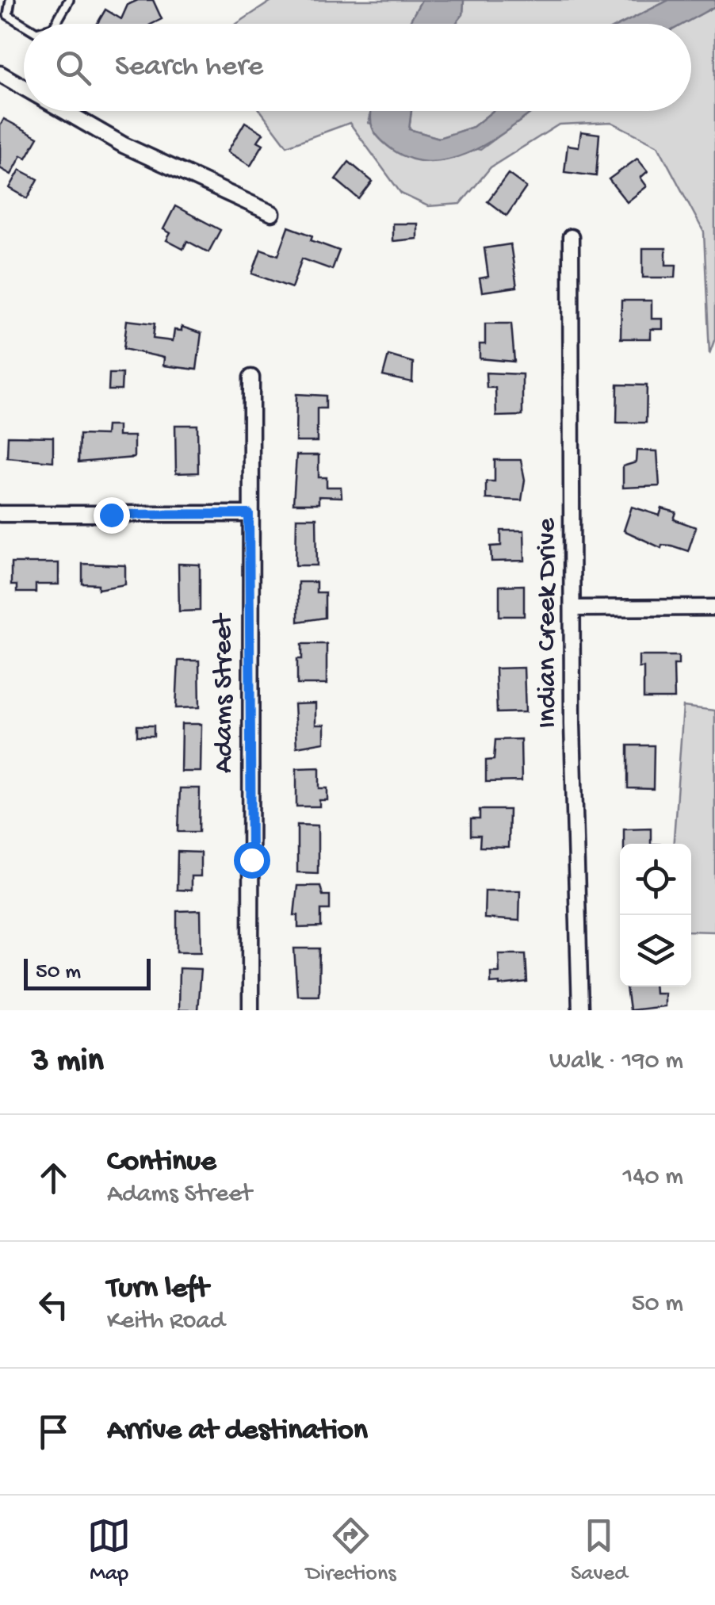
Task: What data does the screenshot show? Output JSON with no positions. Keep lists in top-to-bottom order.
{
  "streets": {
    "street": ["Indian Creek Drive", "Adams Street"]
  },
  "scale_bar": "50 m",
  "page": {
    "search": "Search here",
    "scale": "50 m",
    "heading": ["3 min", "Walk · 190 m"],
    "list": [
      ["Continue", "Adams Street", "140 m"],
      ["Turn left", "Keith Road", "50 m"],
      "Arrive at destination"
    ],
    "nav": ["Map", "Directions", "Saved"]
  }
}
